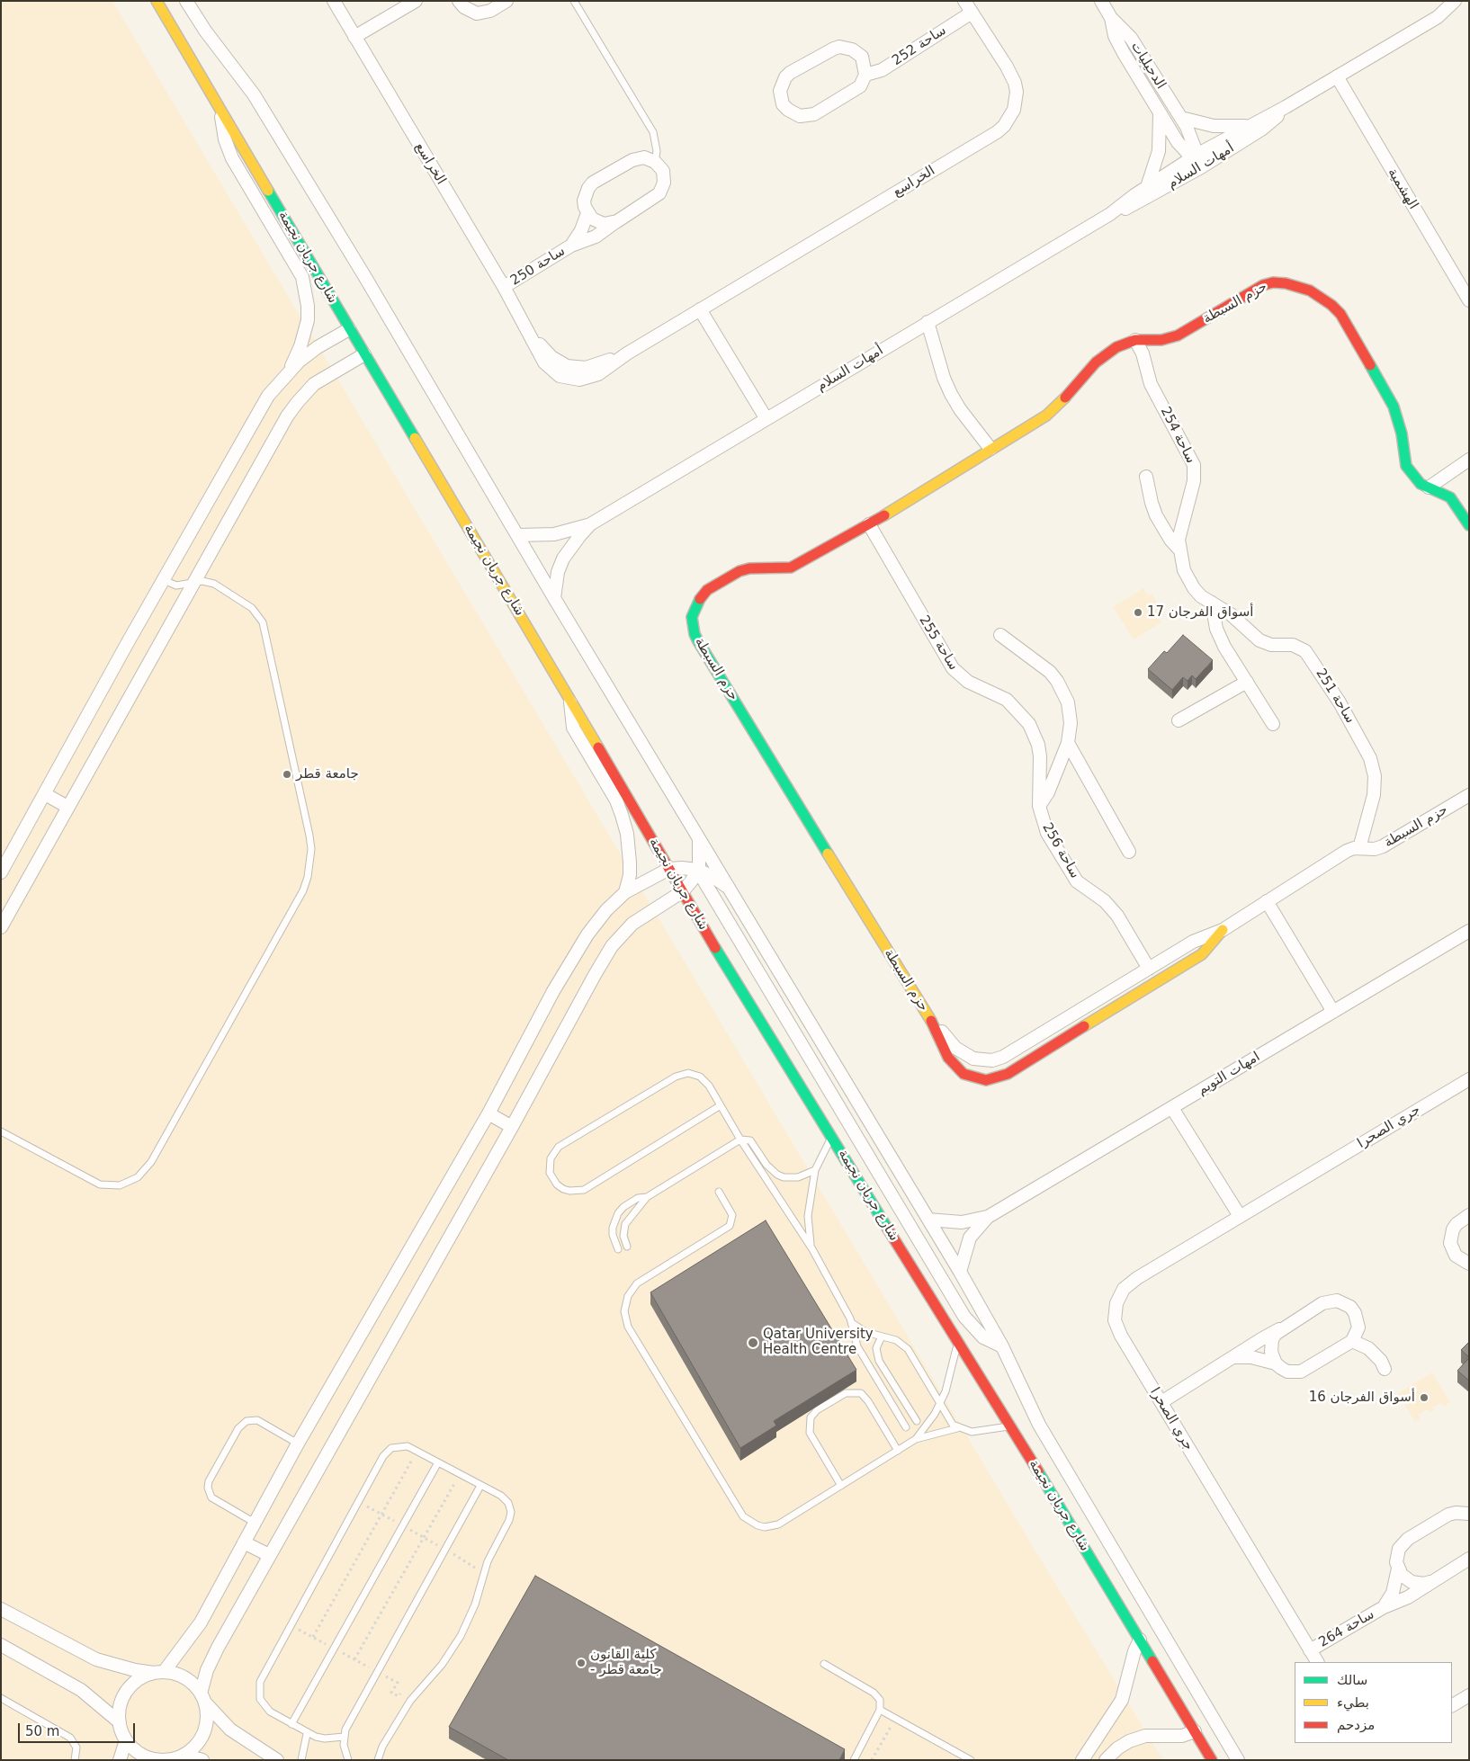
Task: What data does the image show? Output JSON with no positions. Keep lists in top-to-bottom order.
{
  "streets": {
    "street": [
      "ساحة 252",
      "الدحيليات",
      "الخراسع",
      "أمهات السلام",
      "الهشمية",
      "شارع جريان نجيمة",
      "ساحة 250",
      "حزم السبطة",
      "ساحة 254",
      "ساحة 255",
      "ساحة 251",
      "ساحة 256",
      "امهات التويم",
      "جري الصحرا",
      "ساحة 264"
    ]
  },
  "crossings": [
    ["ساحة 252", "الخراسع"],
    ["الدحيليات", "أمهات السلام"],
    ["الخراسع", "ساحة 250"],
    ["أمهات السلام", "الهشمية"],
    ["أمهات السلام", "شارع جريان نجيمة"],
    ["شارع جريان نجيمة", "امهات التويم"],
    ["حزم السبطة", "ساحة 254"],
    ["حزم السبطة", "ساحة 255"],
    ["حزم السبطة", "ساحة 251"],
    ["حزم السبطة", "ساحة 256"],
    ["ساحة 254", "ساحة 251"],
    ["ساحة 255", "ساحة 256"],
    ["جري الصحرا", "ساحة 264"]
  ],
  "places": [
    "أسواق الفرجان 17",
    "جامعة قطر",
    "Qatar University Health Centre",
    "أسواق الفرجان 16",
    "كلية القانون - جامعة قطر"
  ],
  "legend": ["سالك", "بطيء", "مزدحم"],
  "scale_bar": "50 m"
}
